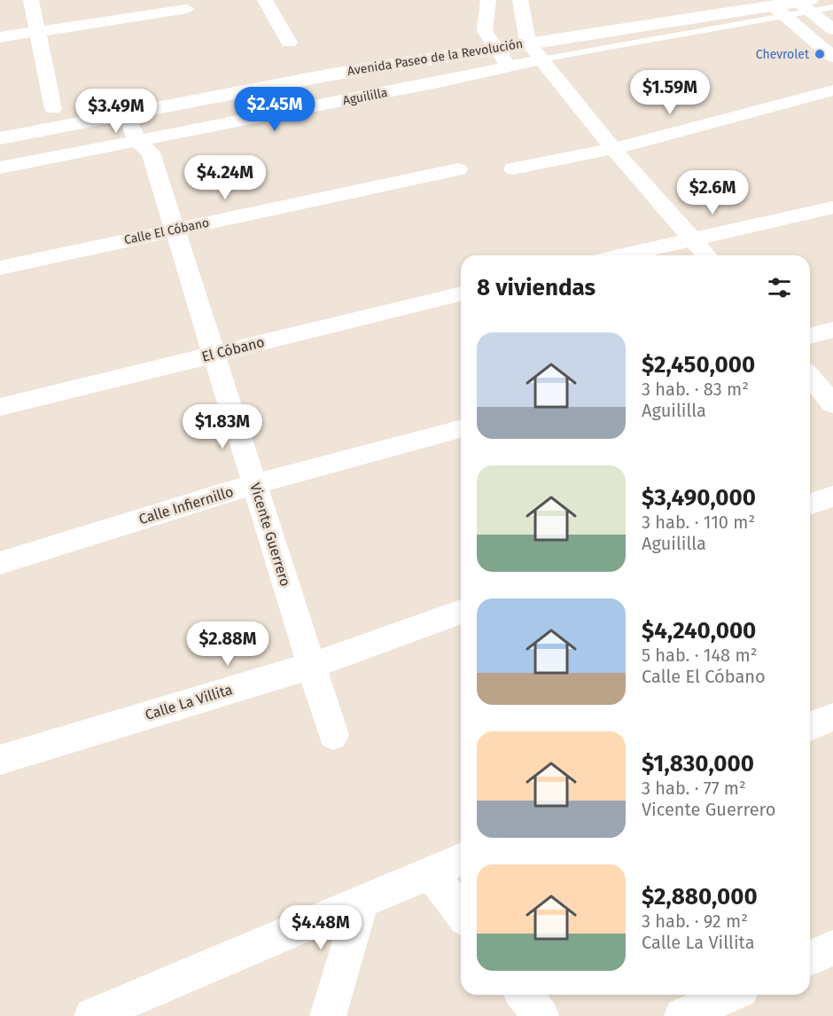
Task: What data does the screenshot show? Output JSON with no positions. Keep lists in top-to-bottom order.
{
  "streets": {
    "main road": ["Avenida Paseo de la Revolución"],
    "street": [
      "Aguililla",
      "Calle El Cóbano",
      "El Cóbano",
      "Calle Infiernillo",
      "Vicente Guerrero",
      "Calle La Villita"
    ]
  },
  "crossings": [
    ["Avenida Paseo de la Revolución", "Vicente Guerrero"],
    ["Aguililla", "Vicente Guerrero"],
    ["Calle El Cóbano", "Vicente Guerrero"],
    ["El Cóbano", "Vicente Guerrero"],
    ["Calle Infiernillo", "Vicente Guerrero"],
    ["Vicente Guerrero", "Calle La Villita"]
  ],
  "places": ["Chevrolet"],
  "page": {
    "price": [
      "$1.59M",
      "$2.45M",
      "$3.49M",
      "$4.24M",
      "$2.6M",
      "$1.83M",
      "$2.88M",
      "$4.48M"
    ],
    "heading": "8 viviendas",
    "list": [
      {
        "name": "$2,450,000",
        "note": "3 hab. · 83 m² · Aguililla"
      },
      {
        "name": "$3,490,000",
        "note": "3 hab. · 110 m² · Aguililla"
      },
      {
        "name": "$4,240,000",
        "note": "5 hab. · 148 m² · Calle El Cóbano"
      },
      {
        "name": "$1,830,000",
        "note": "3 hab. · 77 m² · Vicente Guerrero"
      },
      {
        "name": "$2,880,000",
        "note": "3 hab. · 92 m² · Calle La Villita"
      }
    ]
  }
}
